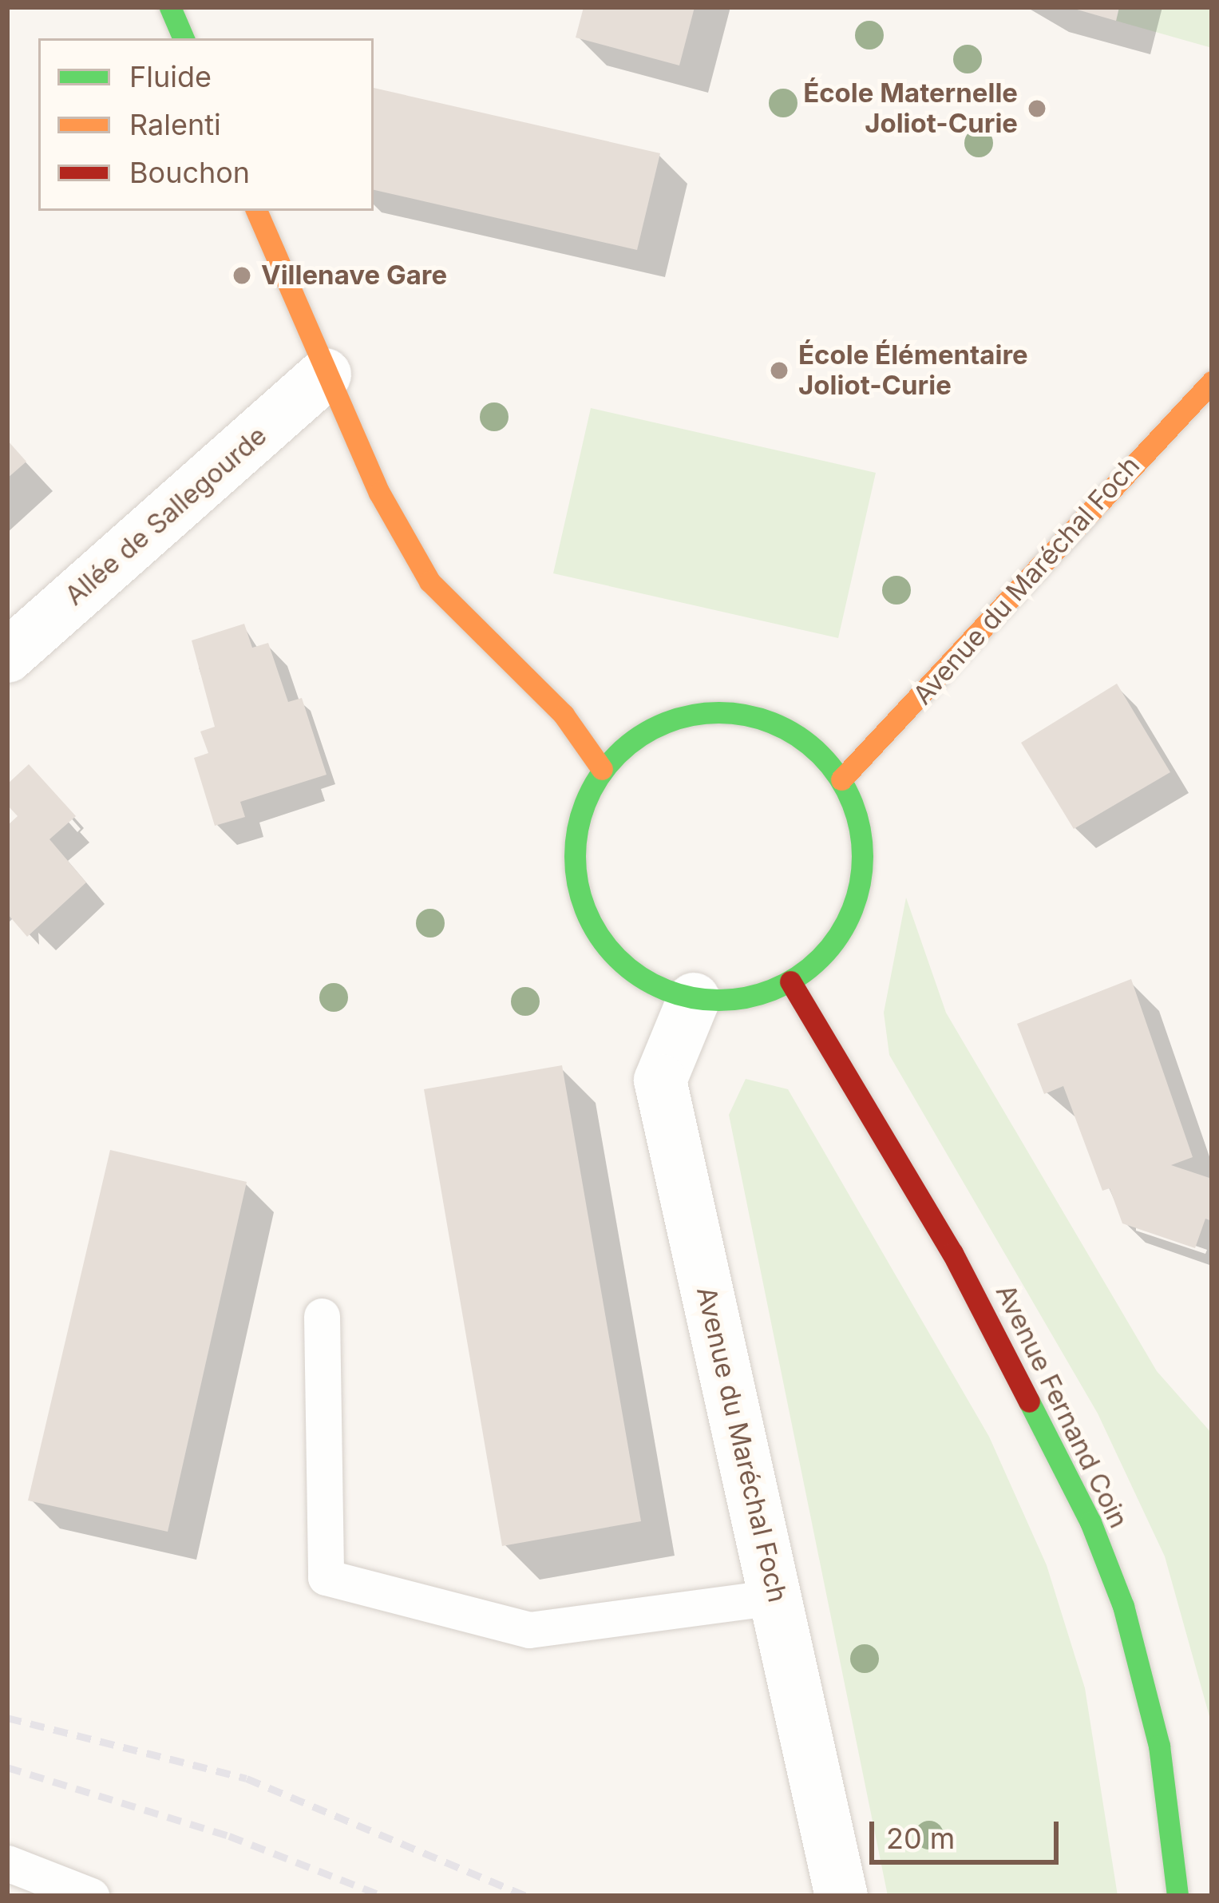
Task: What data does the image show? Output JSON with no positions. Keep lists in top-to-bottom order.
{
  "streets": {
    "main road": ["Avenue du Maréchal Foch", "Avenue Fernand Coin"],
    "street": ["Allée de Sallegourde"]
  },
  "crossings": [
    ["Avenue du Maréchal Foch", "Avenue Fernand Coin"]
  ],
  "places": ["École Maternelle Joliot-Curie", "Villenave Gare", "École Élémentaire Joliot-Curie"],
  "legend": ["Fluide", "Ralenti", "Bouchon"],
  "scale_bar": "20 m"
}
